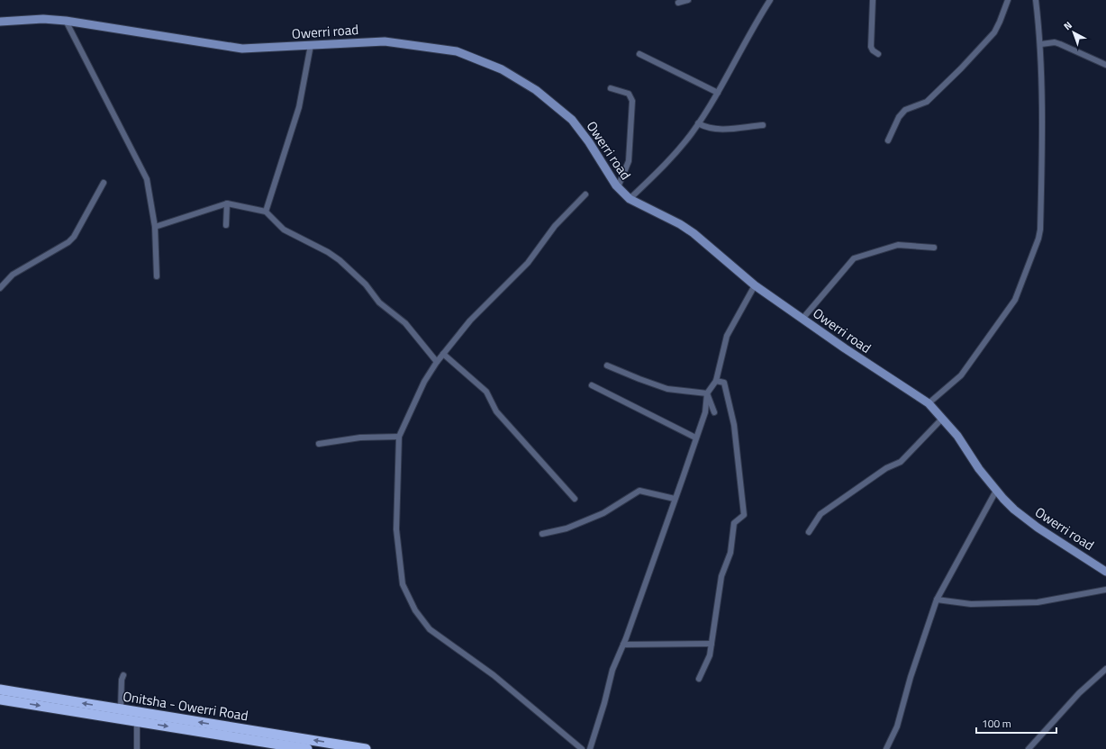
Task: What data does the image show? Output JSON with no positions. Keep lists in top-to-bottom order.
{
  "streets": {
    "highway": ["Onitsha - Owerri Road"],
    "main road": ["Owerri road"]
  },
  "scale_bar": "100 m",
  "north": "top left"
}
